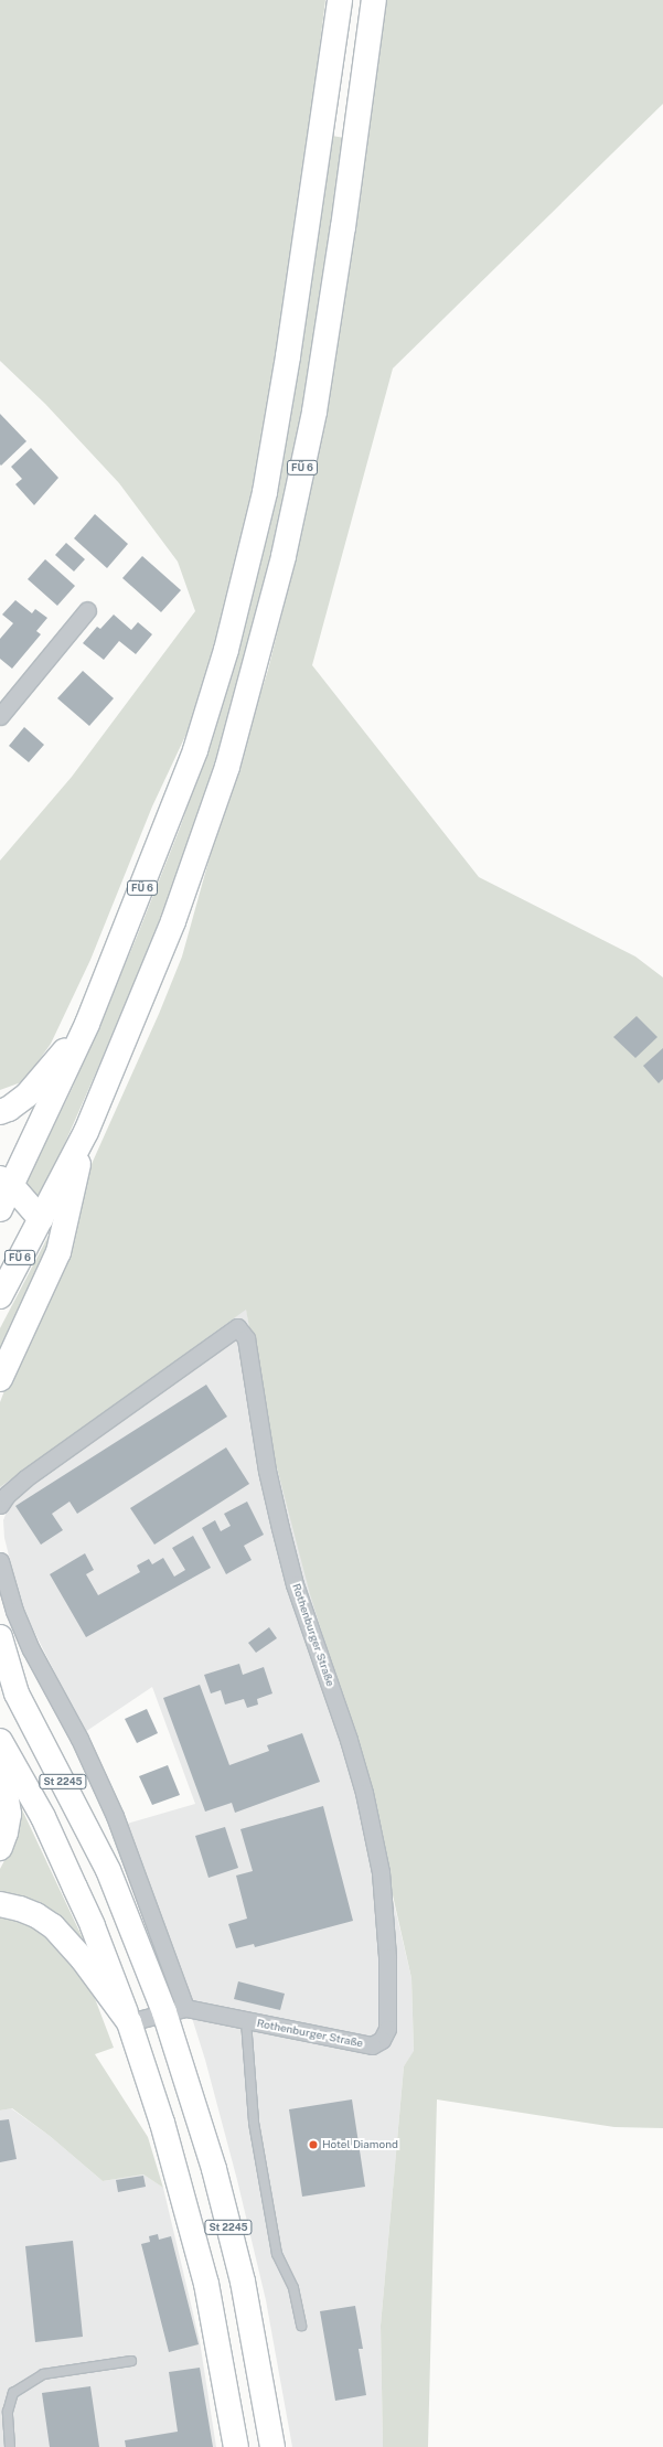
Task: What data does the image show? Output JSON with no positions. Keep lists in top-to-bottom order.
{
  "streets": {
    "main road": ["FÜ 6", "St 2245"],
    "street": ["Rothenburger Straße"]
  },
  "crossings": [
    ["Rothenburger Straße", "St 2245"]
  ],
  "places": ["Hotel Diamond"]
}
